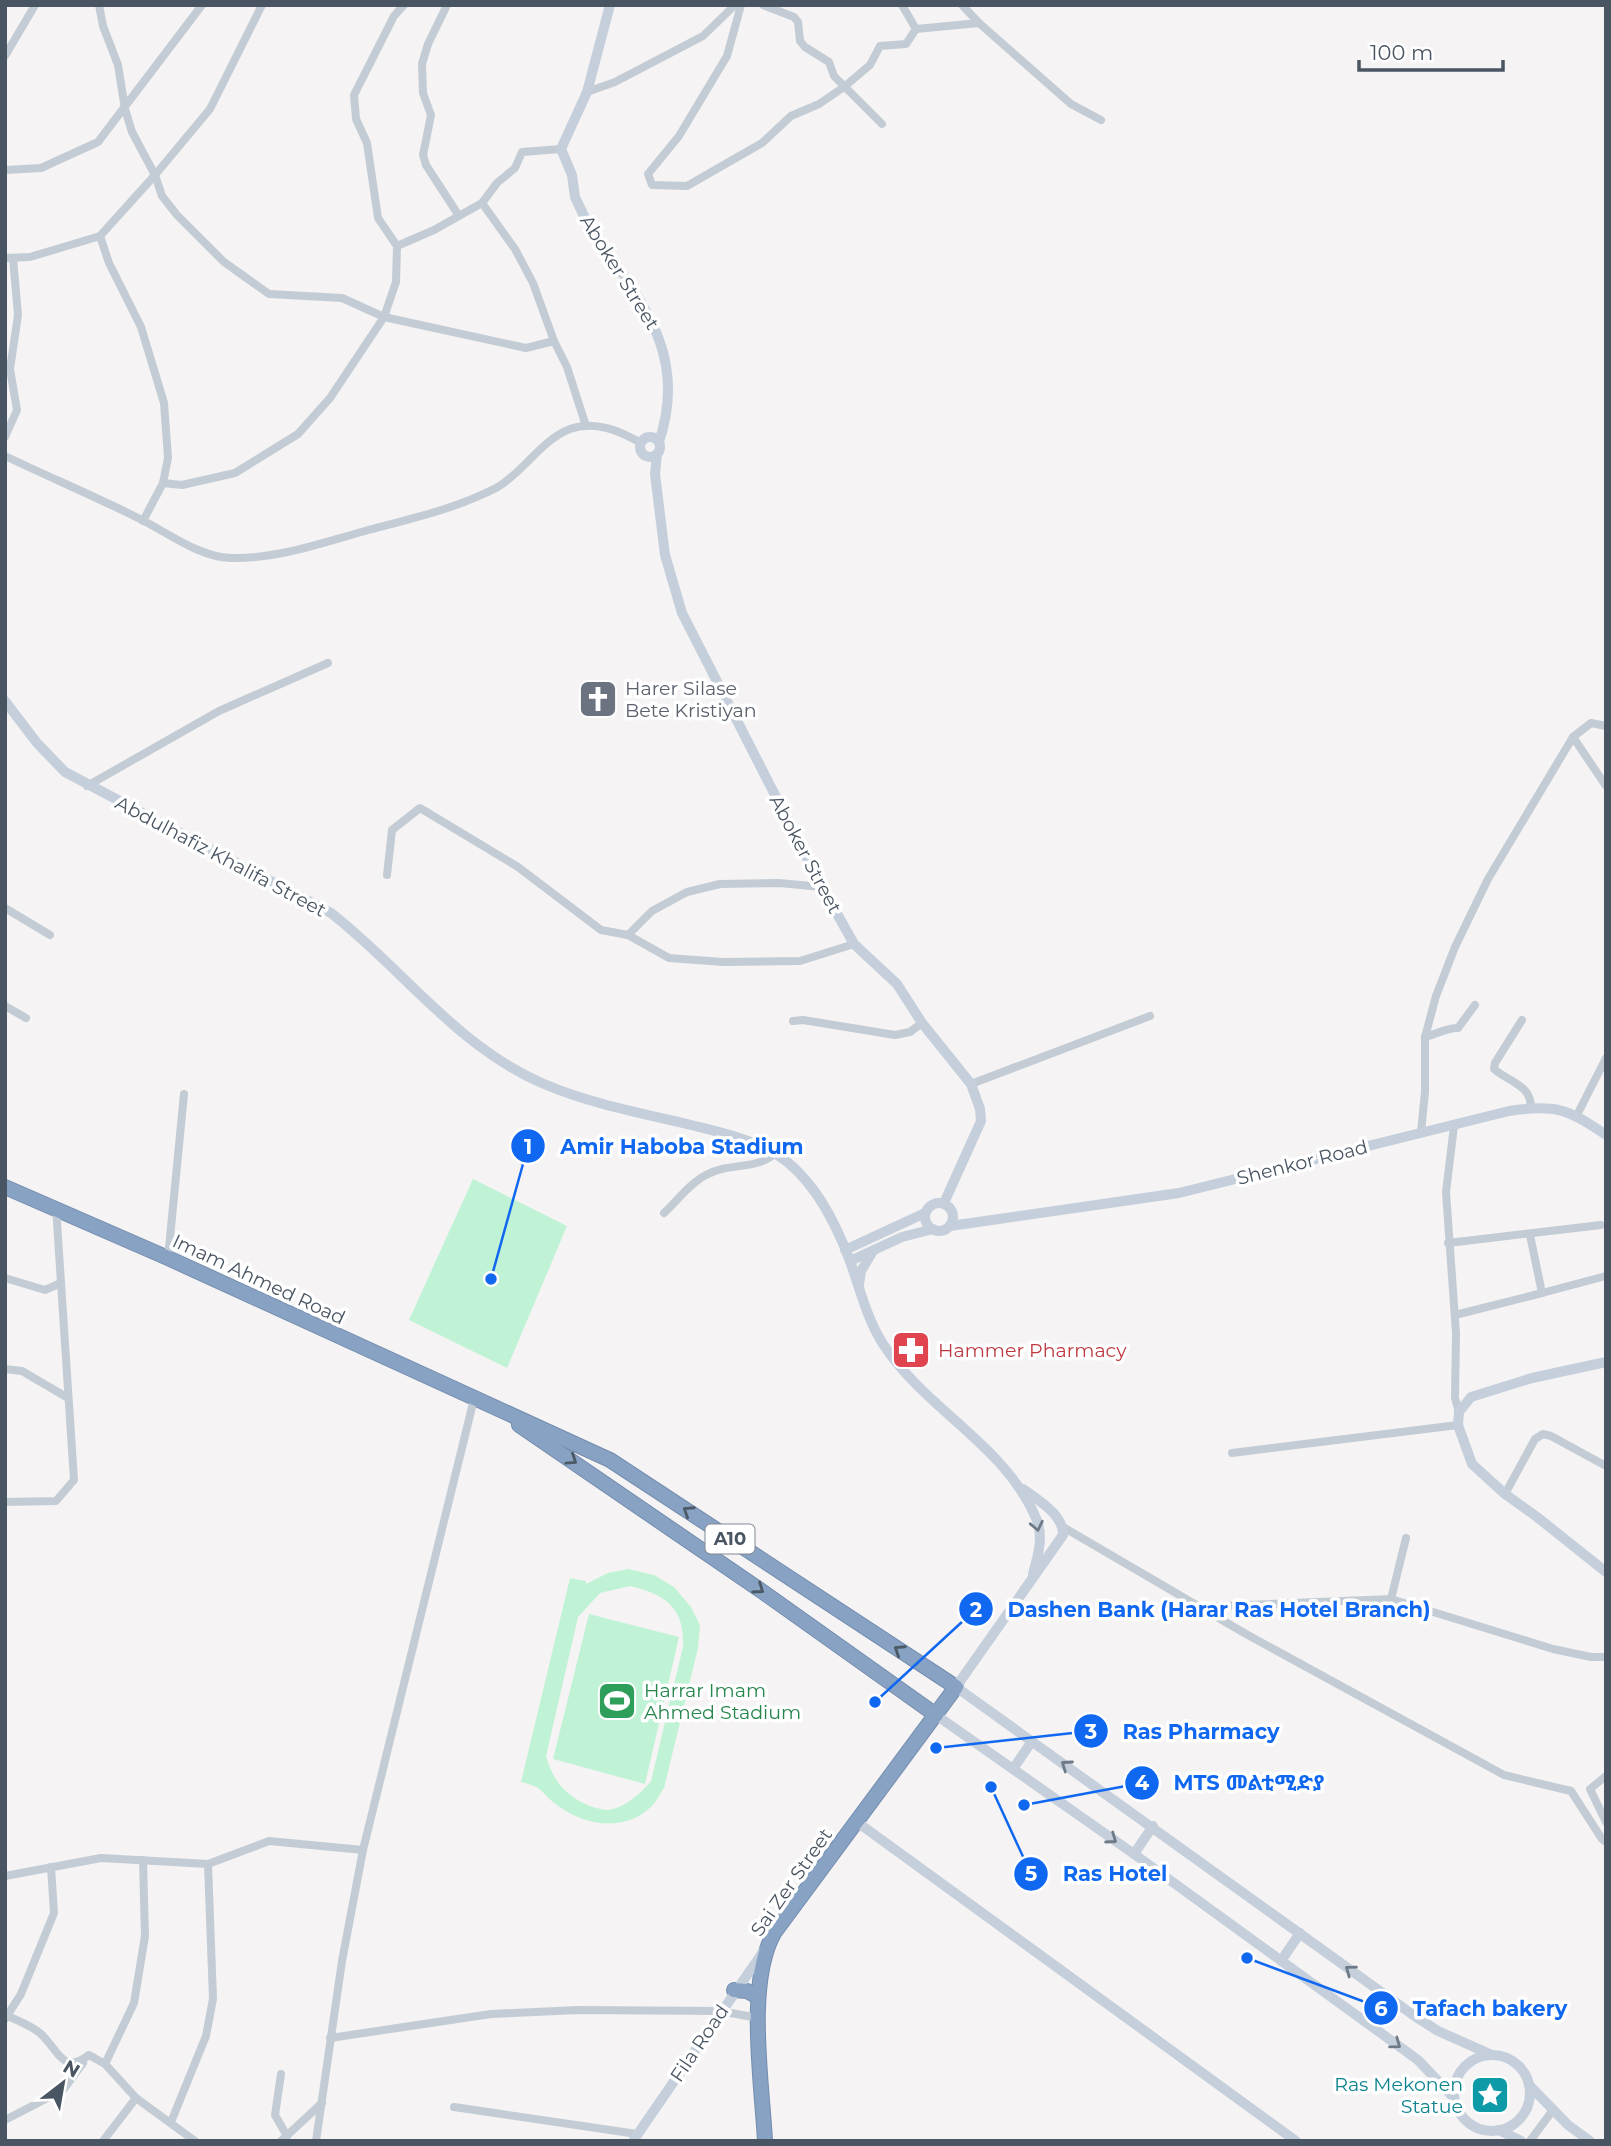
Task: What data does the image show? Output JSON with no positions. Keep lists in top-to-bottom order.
{
  "streets": {
    "highway": ["Imam Ahmed Road", "A10", "Sai Zer Street"],
    "main road": [
      "Aboker Street",
      "Abdulhafiz Khalifa Street",
      "Shenkor Road",
      "Fila Road"
    ]
  },
  "crossings": [
    ["Aboker Street", "Shenkor Road"],
    ["Imam Ahmed Road", "Sai Zer Street"],
    ["Sai Zer Street", "Fila Road"]
  ],
  "places": {
    "church": ["Harer Silase Bete Kristiyan"],
    "other": [
      "Amir Haboba Stadium",
      "Dashen Bank (Harar Ras Hotel Branch)",
      "Ras Pharmacy",
      "Ras Hotel",
      "MTS መልቲሚድያ",
      "Tafach bakery"
    ],
    "pharmacy": ["Hammer Pharmacy"],
    "sports": ["Harrar Imam Ahmed Stadium"],
    "place": ["Ras Mekonen Statue"]
  },
  "scale_bar": "100 m",
  "north": "top right"
}
